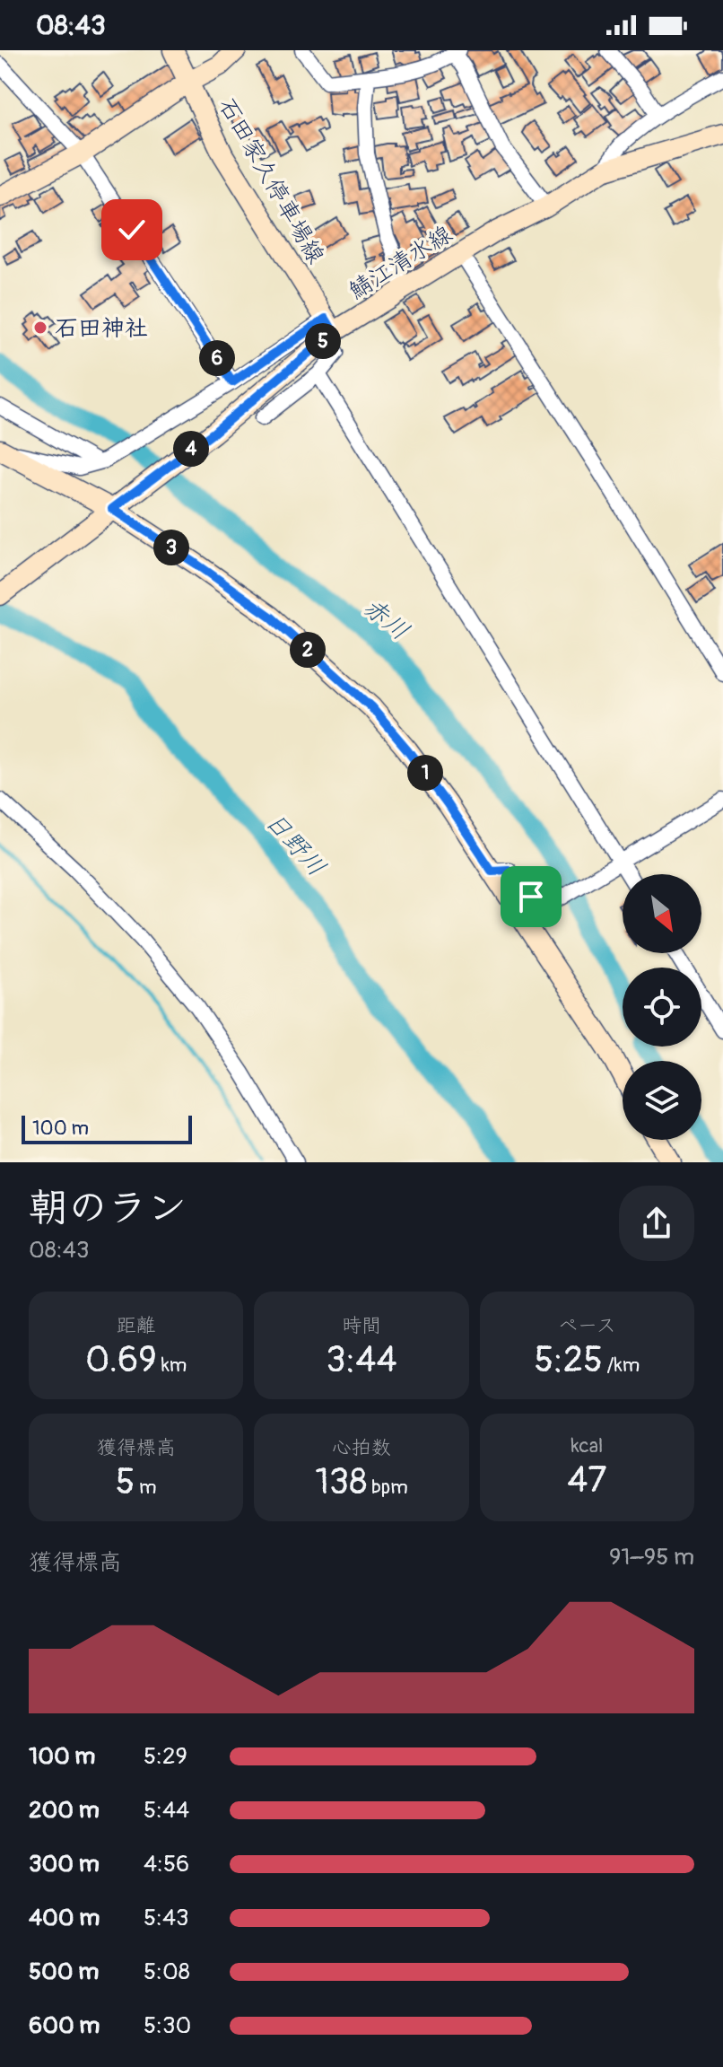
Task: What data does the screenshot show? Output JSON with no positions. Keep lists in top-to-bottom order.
{
  "streets": {
    "street": ["石田家久停車場線", "鯖江清水線"]
  },
  "crossings": [
    ["石田家久停車場線", "鯖江清水線"]
  ],
  "water": ["赤川", "日野川"],
  "places": ["石田神社"],
  "scale_bar": "100 m",
  "north": "bottom right",
  "page": {
    "status": "08:43",
    "pins": [
      "5",
      "6",
      "4",
      "3",
      "2",
      "1"
    ],
    "scale": "100 m",
    "heading": ["朝のラン", "08:43"],
    "stats": [
      ["距離", "0.69 km"],
      ["時間", "3:44"],
      ["ペース", "5:25 /km"],
      ["獲得標高", "5 m"],
      ["心拍数", "138 bpm"],
      ["kcal", "47"]
    ],
    "chart": ["獲得標高", "91–95 m"],
    "list": [
      {
        "name": "100 m",
        "note": "5:29"
      },
      {
        "name": "200 m",
        "note": "5:44"
      },
      {
        "name": "300 m",
        "note": "4:56"
      },
      {
        "name": "400 m",
        "note": "5:43"
      },
      {
        "name": "500 m",
        "note": "5:08"
      },
      {
        "name": "600 m",
        "note": "5:30"
      }
    ]
  }
}
